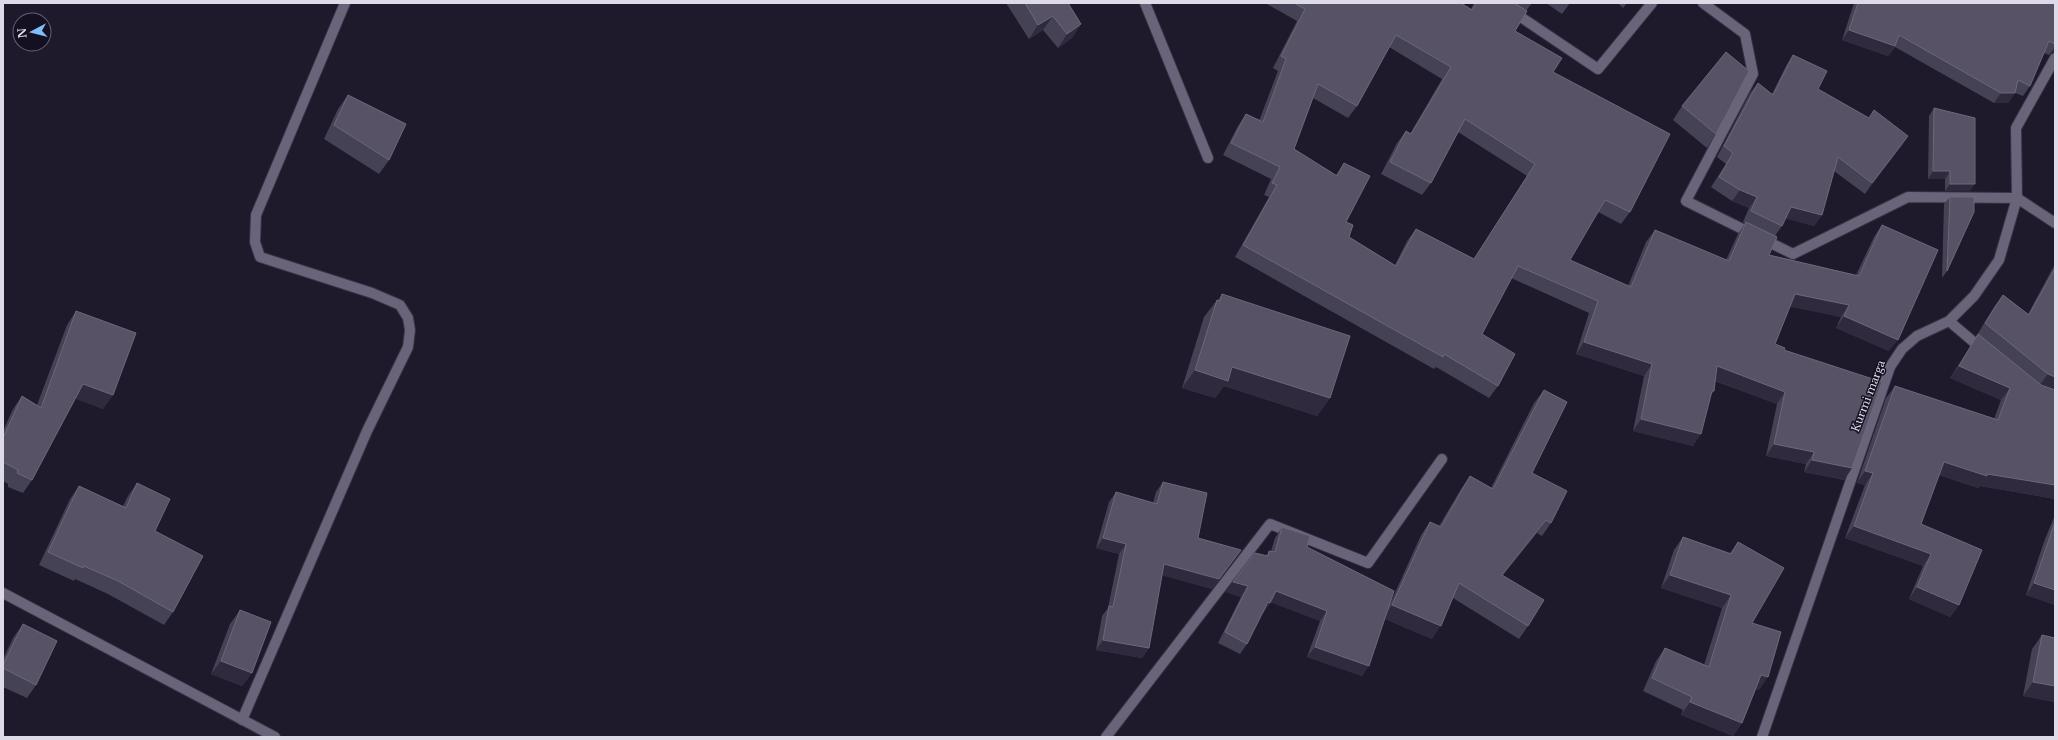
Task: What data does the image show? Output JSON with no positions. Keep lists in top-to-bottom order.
{
  "streets": {
    "street": ["Kurmi marga"]
  },
  "north": "left"
}
